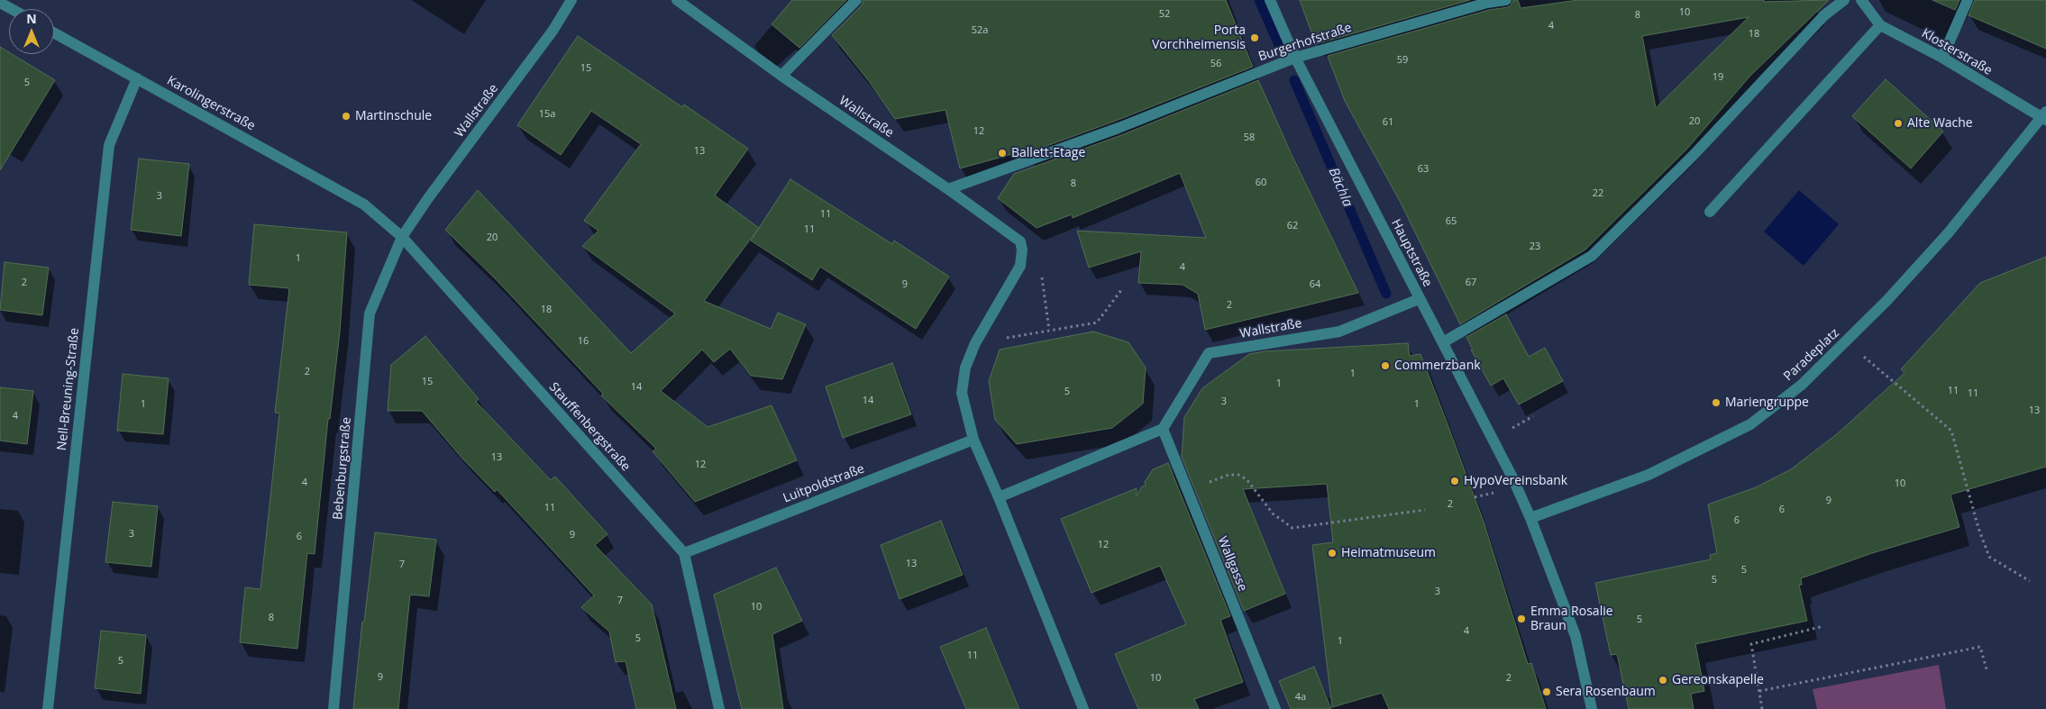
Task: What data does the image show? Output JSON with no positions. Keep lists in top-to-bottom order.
{
  "streets": {
    "street": [
      "Burgerhofstraße",
      "Klosterstraße",
      "Karolingerstraße",
      "Wallstraße",
      "Hauptstraße",
      "Paradeplatz",
      "Nell-Breuning-Straße",
      "Stauffenbergstraße",
      "Bebenburgstraße",
      "Luitpoldstraße",
      "Wallgasse"
    ]
  },
  "crossings": [
    ["Burgerhofstraße", "Wallstraße"],
    ["Burgerhofstraße", "Hauptstraße"],
    ["Klosterstraße", "Paradeplatz"],
    ["Karolingerstraße", "Nell-Breuning-Straße"],
    ["Karolingerstraße", "Stauffenbergstraße"],
    ["Wallstraße", "Hauptstraße"],
    ["Wallstraße", "Stauffenbergstraße"],
    ["Wallstraße", "Bebenburgstraße"],
    ["Wallstraße", "Wallgasse"],
    ["Hauptstraße", "Paradeplatz"],
    ["Stauffenbergstraße", "Bebenburgstraße"],
    ["Stauffenbergstraße", "Luitpoldstraße"]
  ],
  "water": ["Bächla"],
  "places": [
    "Porta Vorchheimensis",
    "Martinschule",
    "Alte Wache",
    "Ballett-Etage",
    "Commerzbank",
    "Mariengruppe",
    "HypoVereinsbank",
    "Heimatmuseum",
    "Emma Rosalie Braun",
    "Gereonskapelle",
    "Sera Rosenbaum"
  ],
  "house_numbers": [
    "10",
    "52",
    "8",
    "4",
    "52a",
    "18",
    "59",
    "56",
    "15",
    "19",
    "5",
    "15a",
    "20",
    "61",
    "12",
    "58",
    "13",
    "63",
    "60",
    "8",
    "22",
    "3",
    "11",
    "65",
    "62",
    "11",
    "20",
    "23",
    "1",
    "4",
    "2",
    "67",
    "9",
    "64",
    "2",
    "18",
    "16",
    "2",
    "1",
    "15",
    "1",
    "14",
    "11",
    "5",
    "11",
    "14",
    "3",
    "1",
    "1",
    "13",
    "4",
    "13",
    "12",
    "4",
    "10",
    "9",
    "2",
    "11",
    "6",
    "6",
    "3",
    "9",
    "6",
    "12",
    "13",
    "7",
    "5",
    "5",
    "3",
    "7",
    "10",
    "8",
    "5",
    "4",
    "5",
    "1",
    "11",
    "5",
    "9",
    "10",
    "2",
    "4a"
  ],
  "north": "top"
}
